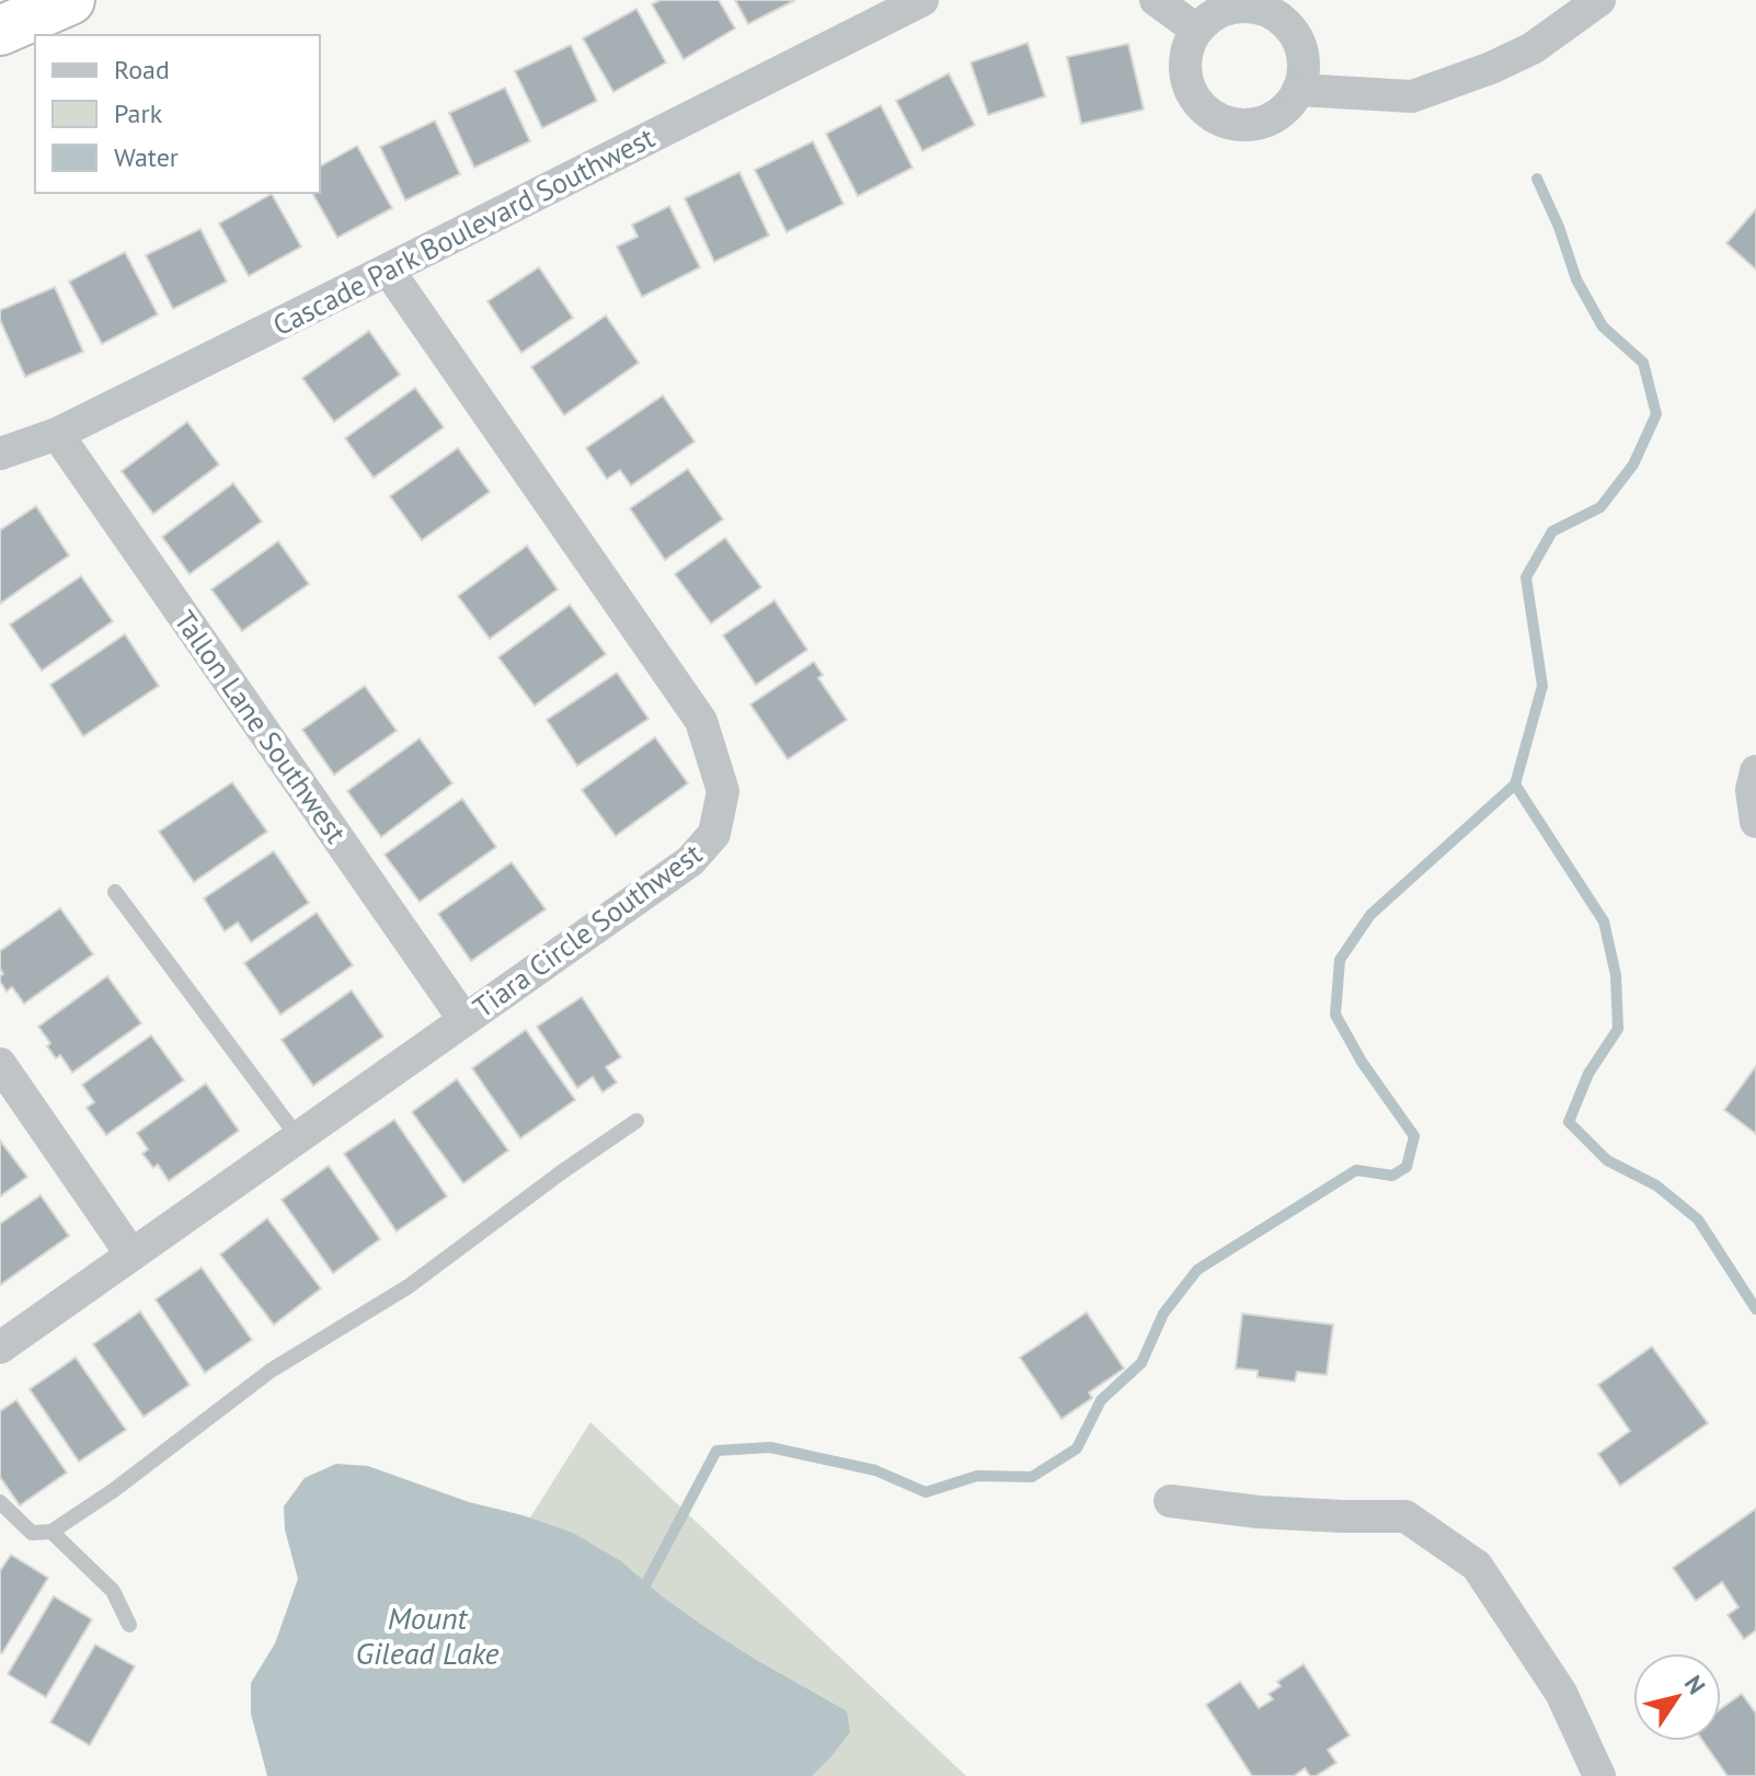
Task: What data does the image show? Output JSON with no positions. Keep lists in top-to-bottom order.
{
  "streets": {
    "street": ["Cascade Park Boulevard Southwest", "Tallon Lane Southwest", "Tiara Circle Southwest"]
  },
  "crossings": [
    ["Cascade Park Boulevard Southwest", "Tallon Lane Southwest"],
    ["Cascade Park Boulevard Southwest", "Tiara Circle Southwest"],
    ["Tallon Lane Southwest", "Tiara Circle Southwest"]
  ],
  "water": ["Mount Gilead Lake"],
  "legend": ["Road", "Park", "Water"],
  "north": "top right"
}
